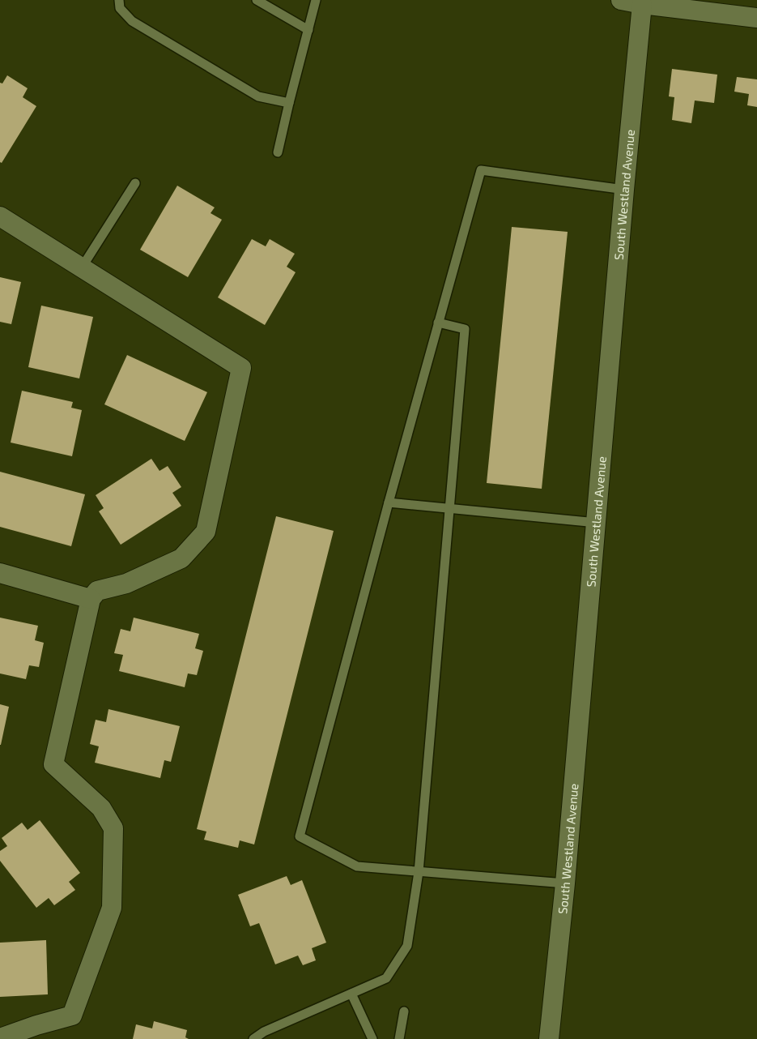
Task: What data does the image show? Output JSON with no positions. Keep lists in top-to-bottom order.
{
  "streets": {
    "street": ["South Westland Avenue"]
  }
}
